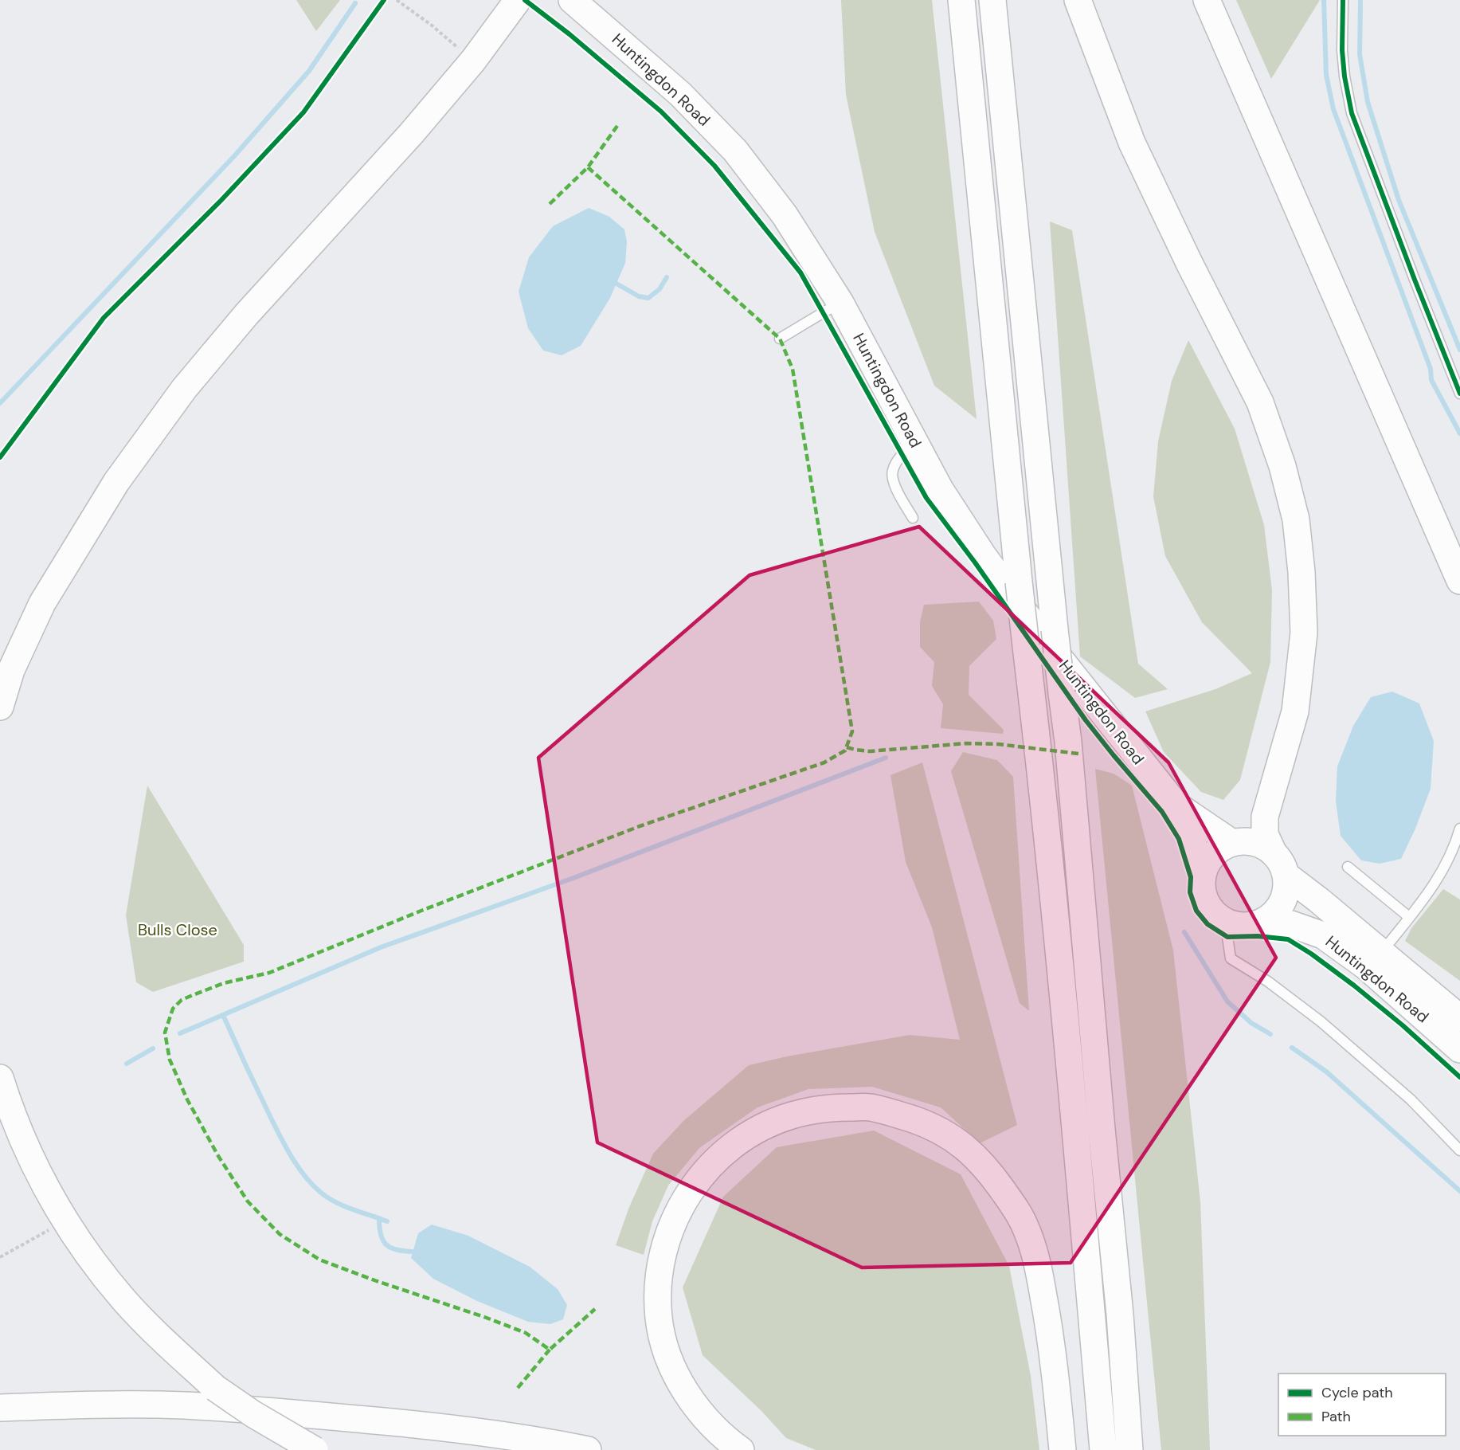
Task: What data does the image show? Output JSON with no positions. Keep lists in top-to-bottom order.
{
  "streets": {
    "main road": ["Huntingdon Road"]
  },
  "parks": ["Bulls Close"],
  "legend": ["Cycle path", "Path"]
}
